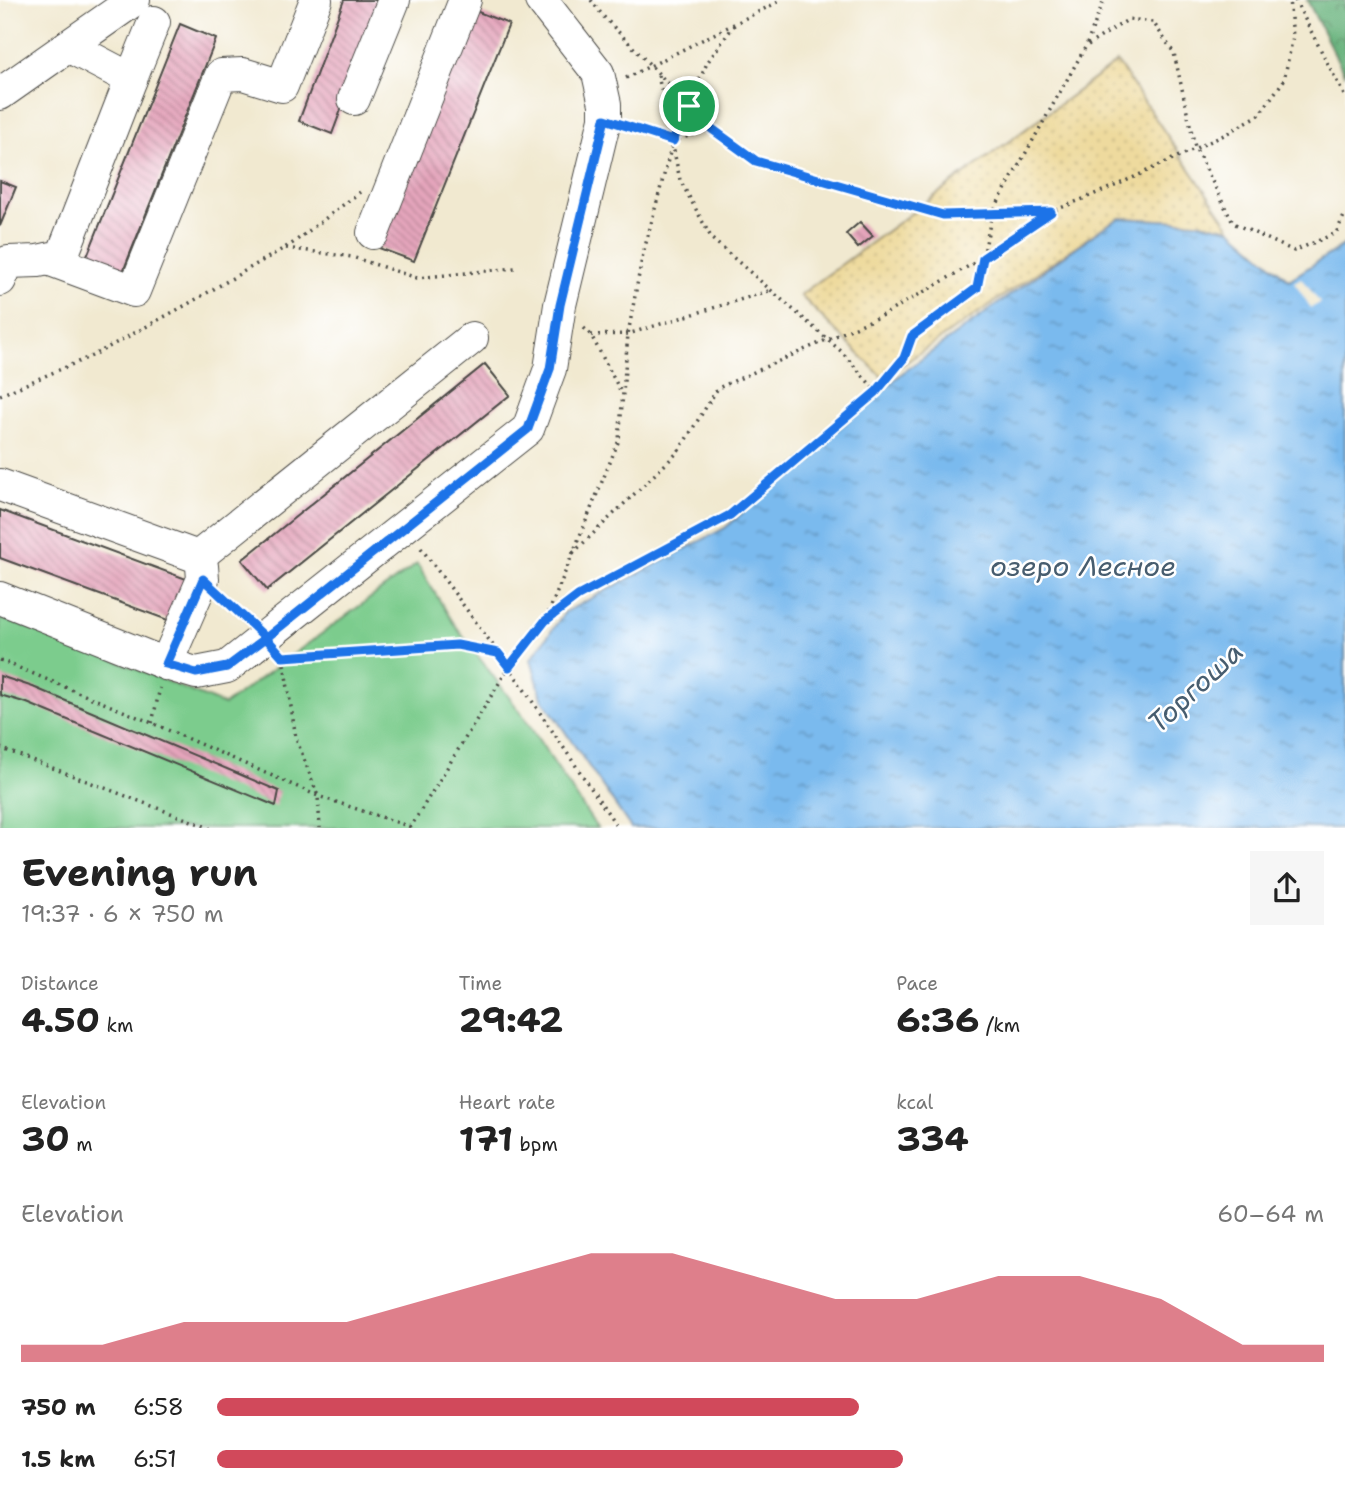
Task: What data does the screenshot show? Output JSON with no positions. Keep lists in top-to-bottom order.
{
  "water": ["озеро Лесное", "Торгоша"],
  "page": {
    "heading": ["Evening run", "19:37 · 6 × 750 m"],
    "stats": [
      ["Distance", "4.50 km"],
      ["Time", "29:42"],
      ["Pace", "6:36 /km"],
      ["Elevation", "30 m"],
      ["Heart rate", "171 bpm"],
      ["kcal", "334"]
    ],
    "chart": ["Elevation", "60–64 m"],
    "list": [
      {
        "name": "750 m",
        "note": "6:58"
      },
      {
        "name": "1.5 km",
        "note": "6:51"
      }
    ]
  }
}
